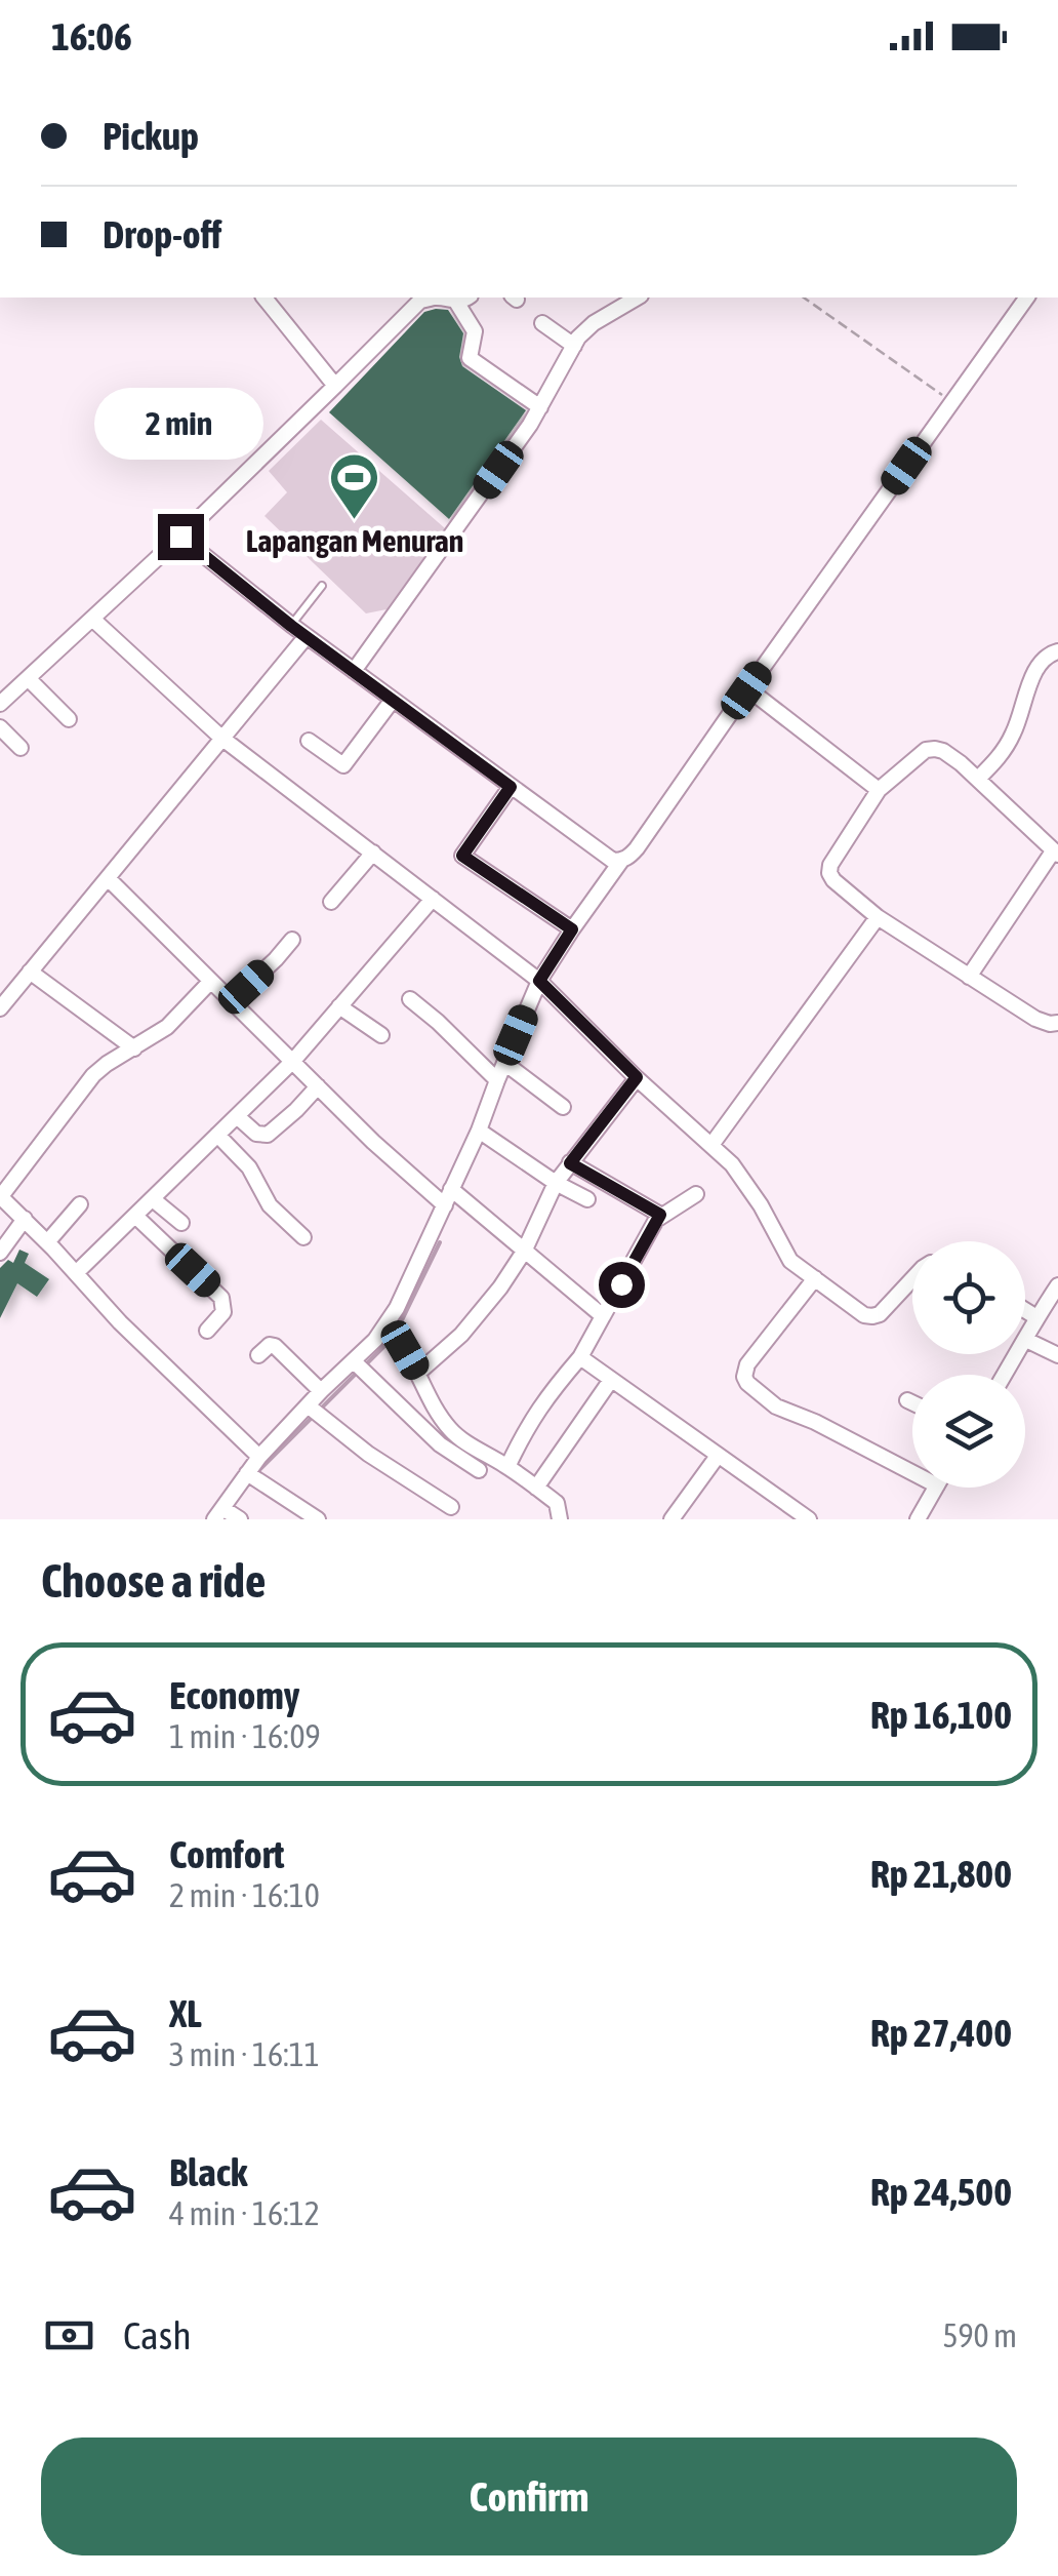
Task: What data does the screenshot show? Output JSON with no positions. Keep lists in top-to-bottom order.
{
  "places": {
    "sports": ["Lapangan Menuran"]
  },
  "page": {
    "status": "16:06",
    "banner": ["Pickup", "Drop-off"],
    "bubble": "2 min",
    "heading": "Choose a ride",
    "list": [
      {
        "name": "Economy",
        "note": "1 min · 16:09",
        "value": "Rp 16,100"
      },
      {
        "name": "Comfort",
        "note": "2 min · 16:10",
        "value": "Rp 21,800"
      },
      {
        "name": "XL",
        "note": "3 min · 16:11",
        "value": "Rp 27,400"
      },
      {
        "name": "Black",
        "note": "4 min · 16:12",
        "value": "Rp 24,500"
      }
    ],
    "pay": ["Cash", "590 m"],
    "buttons": "Confirm"
  }
}
